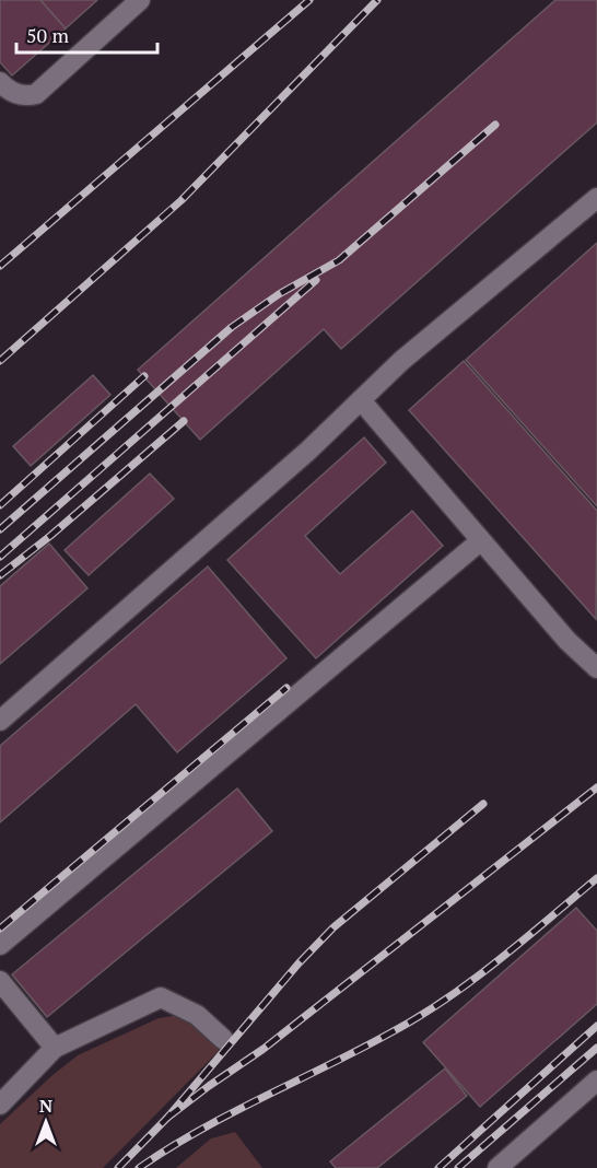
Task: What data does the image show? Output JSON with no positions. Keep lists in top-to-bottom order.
{
  "scale_bar": "50 m",
  "north": "top"
}
